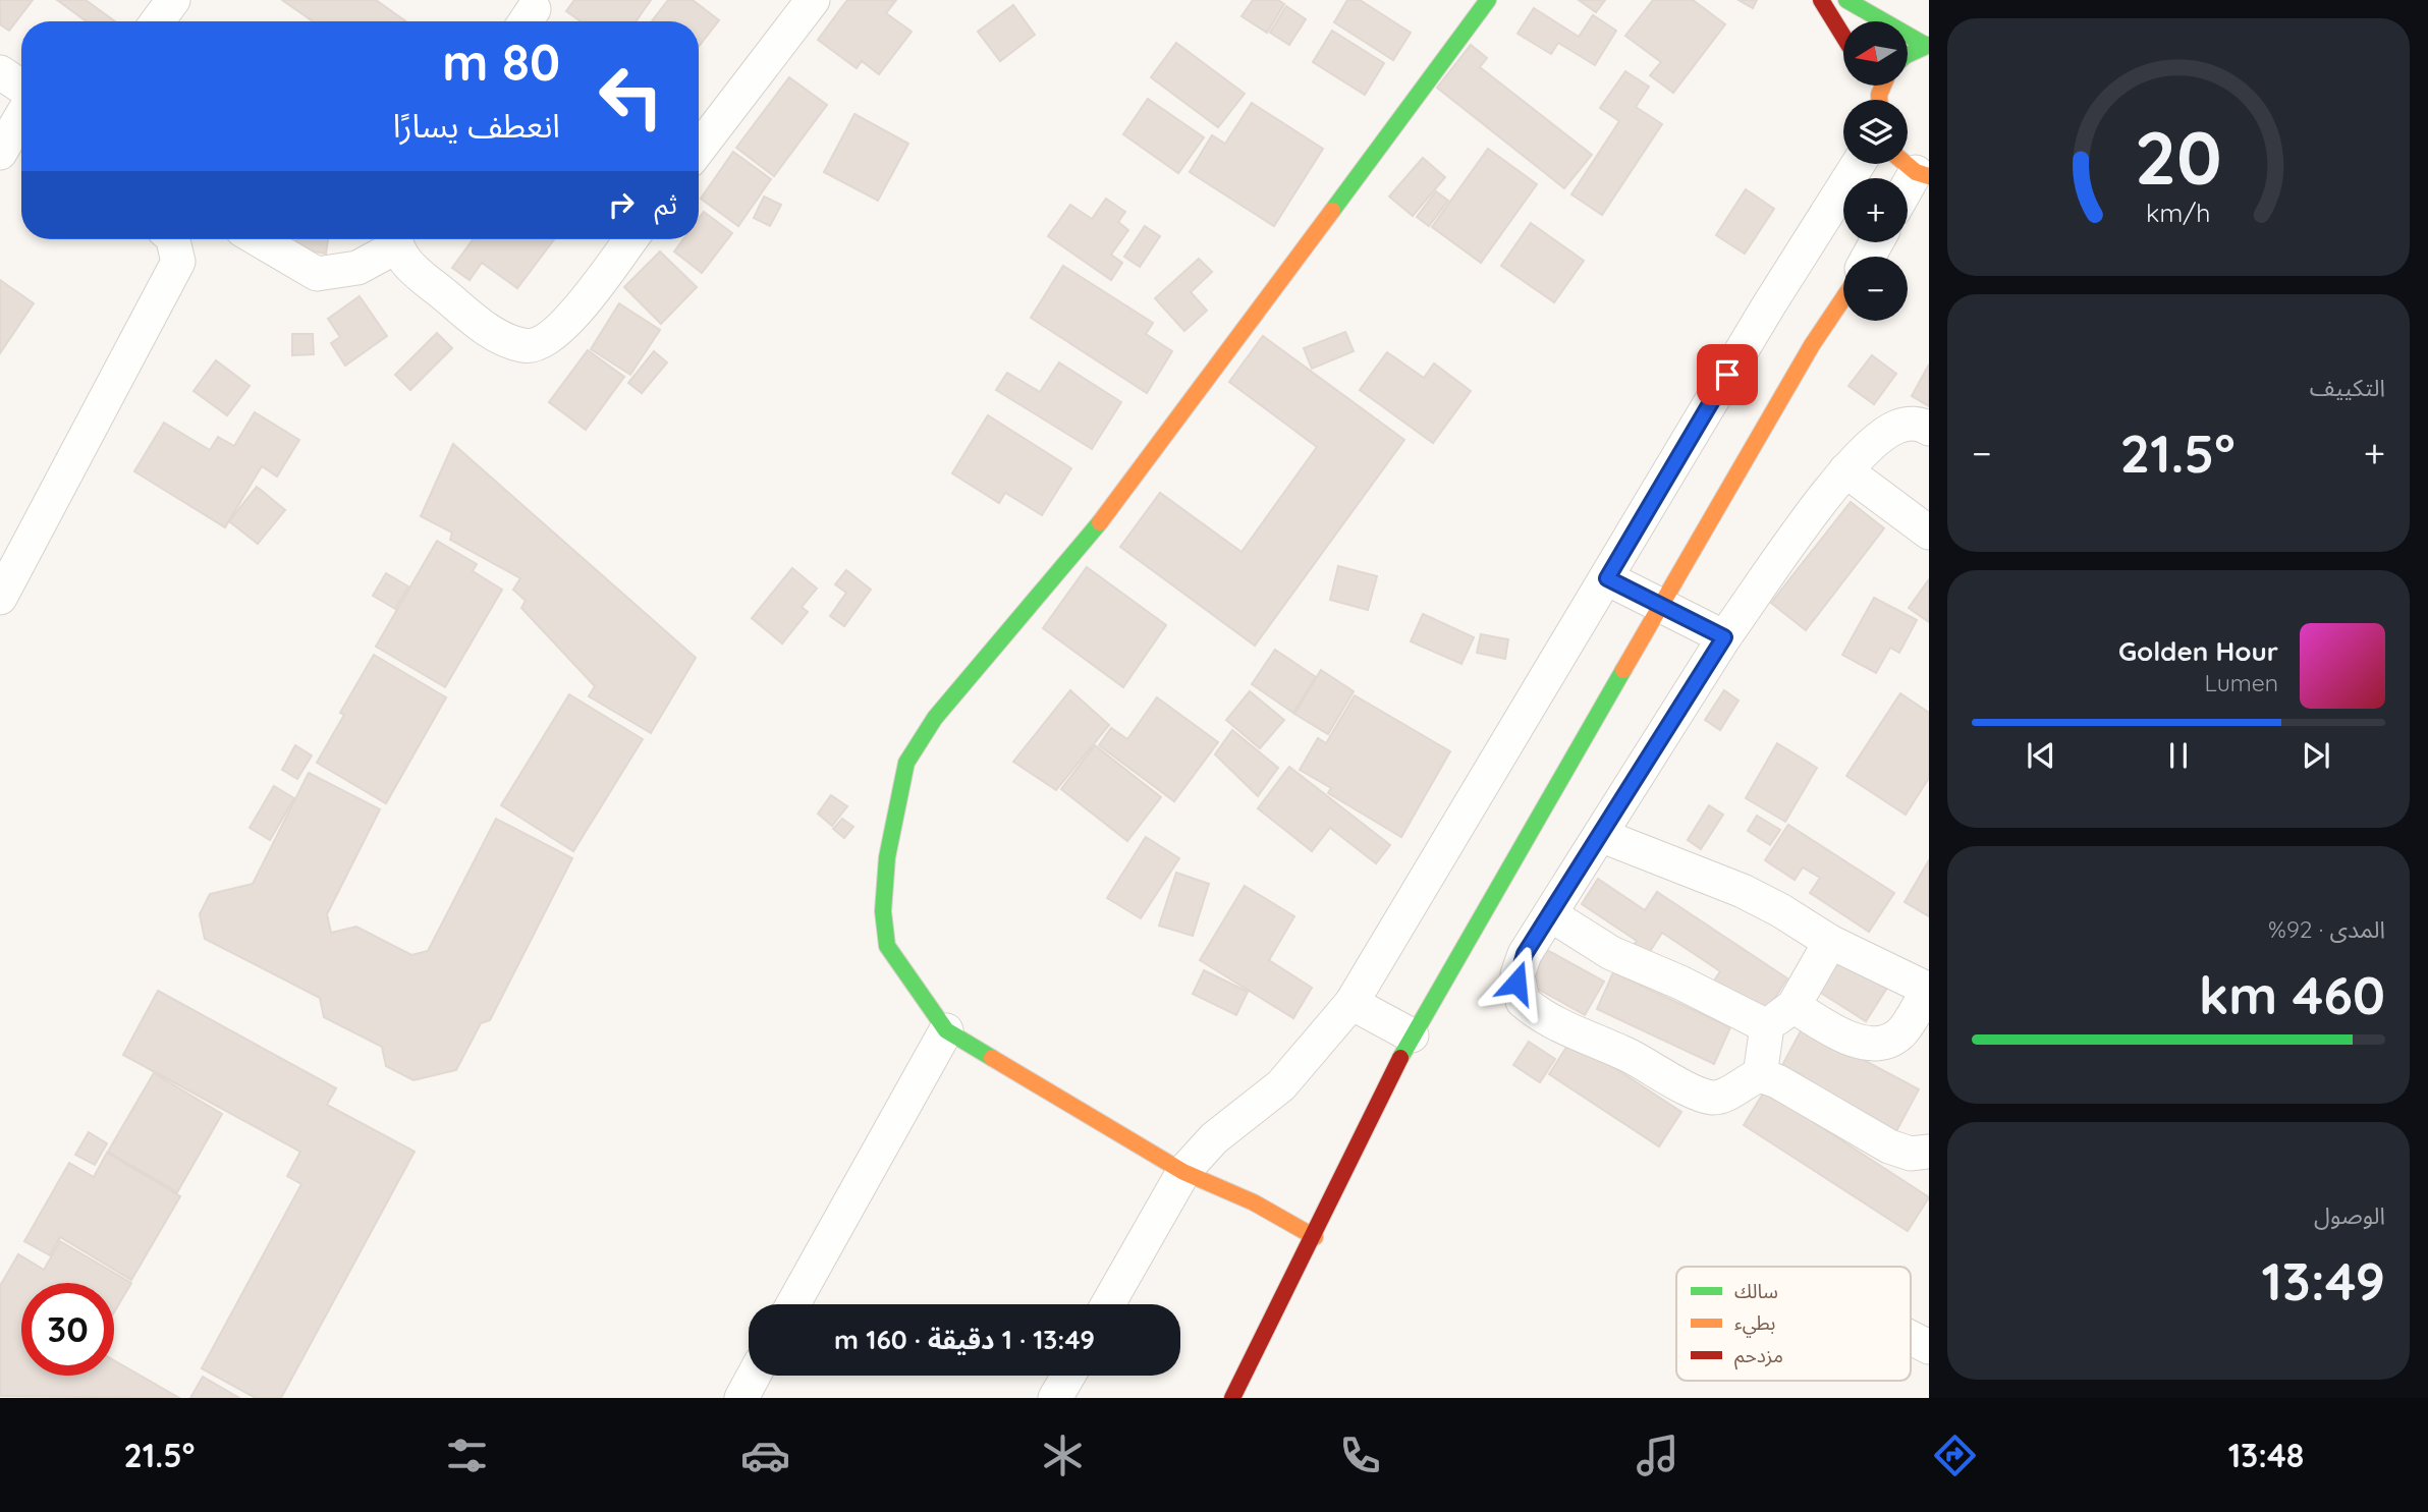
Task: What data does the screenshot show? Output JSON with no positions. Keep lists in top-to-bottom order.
{
  "legend": ["سالك", "بطيء", "مزدحم"],
  "north": "left",
  "page": {
    "map_buttons": ["+", "−"],
    "turn": ["80 m", "انعطف يسارًا"],
    "then": "ثم",
    "tile": [
      "التكييف",
      ["المدى · 92%", "460 km"],
      ["الوصول", "13:49"]
    ],
    "heat": ["−", "21.5°", "+"],
    "song": ["Golden Hour", "Lumen"],
    "limit": "30",
    "trip": "13:49 · 1 دقيقة · 160 m",
    "tabs": ["13:48", "21.5°"],
    "gauge": ["20", "km/h"]
  }
}
